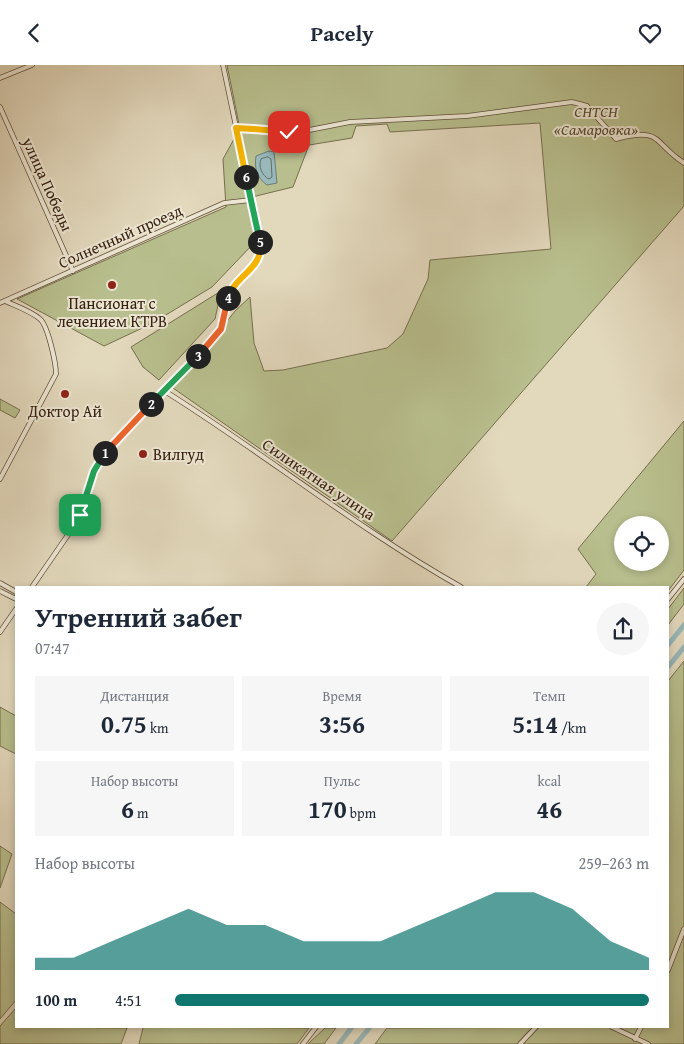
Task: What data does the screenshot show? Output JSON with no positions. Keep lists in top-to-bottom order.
{
  "streets": {
    "street": ["улица Победы", "Солнечный проезд", "Силикатная улица"]
  },
  "crossings": [
    ["улица Победы", "Солнечный проезд"]
  ],
  "parks": ["СНТСН «Самаровка»"],
  "places": ["Пансионат с лечением КТРВ", "Доктор Ай", "Вилгуд"],
  "page": {
    "header": "Pacely",
    "pins": [
      "6",
      "5",
      "4",
      "3",
      "2",
      "1"
    ],
    "heading": ["Утренний забег", "07:47"],
    "stats": [
      ["Дистанция", "0.75 km"],
      ["Время", "3:56"],
      ["Темп", "5:14 /km"],
      ["Набор высоты", "6 m"],
      ["Пульс", "170 bpm"],
      ["kcal", "46"]
    ],
    "chart": ["Набор высоты", "259–263 m"],
    "list": [
      {
        "name": "100 m",
        "note": "4:51"
      }
    ]
  }
}
